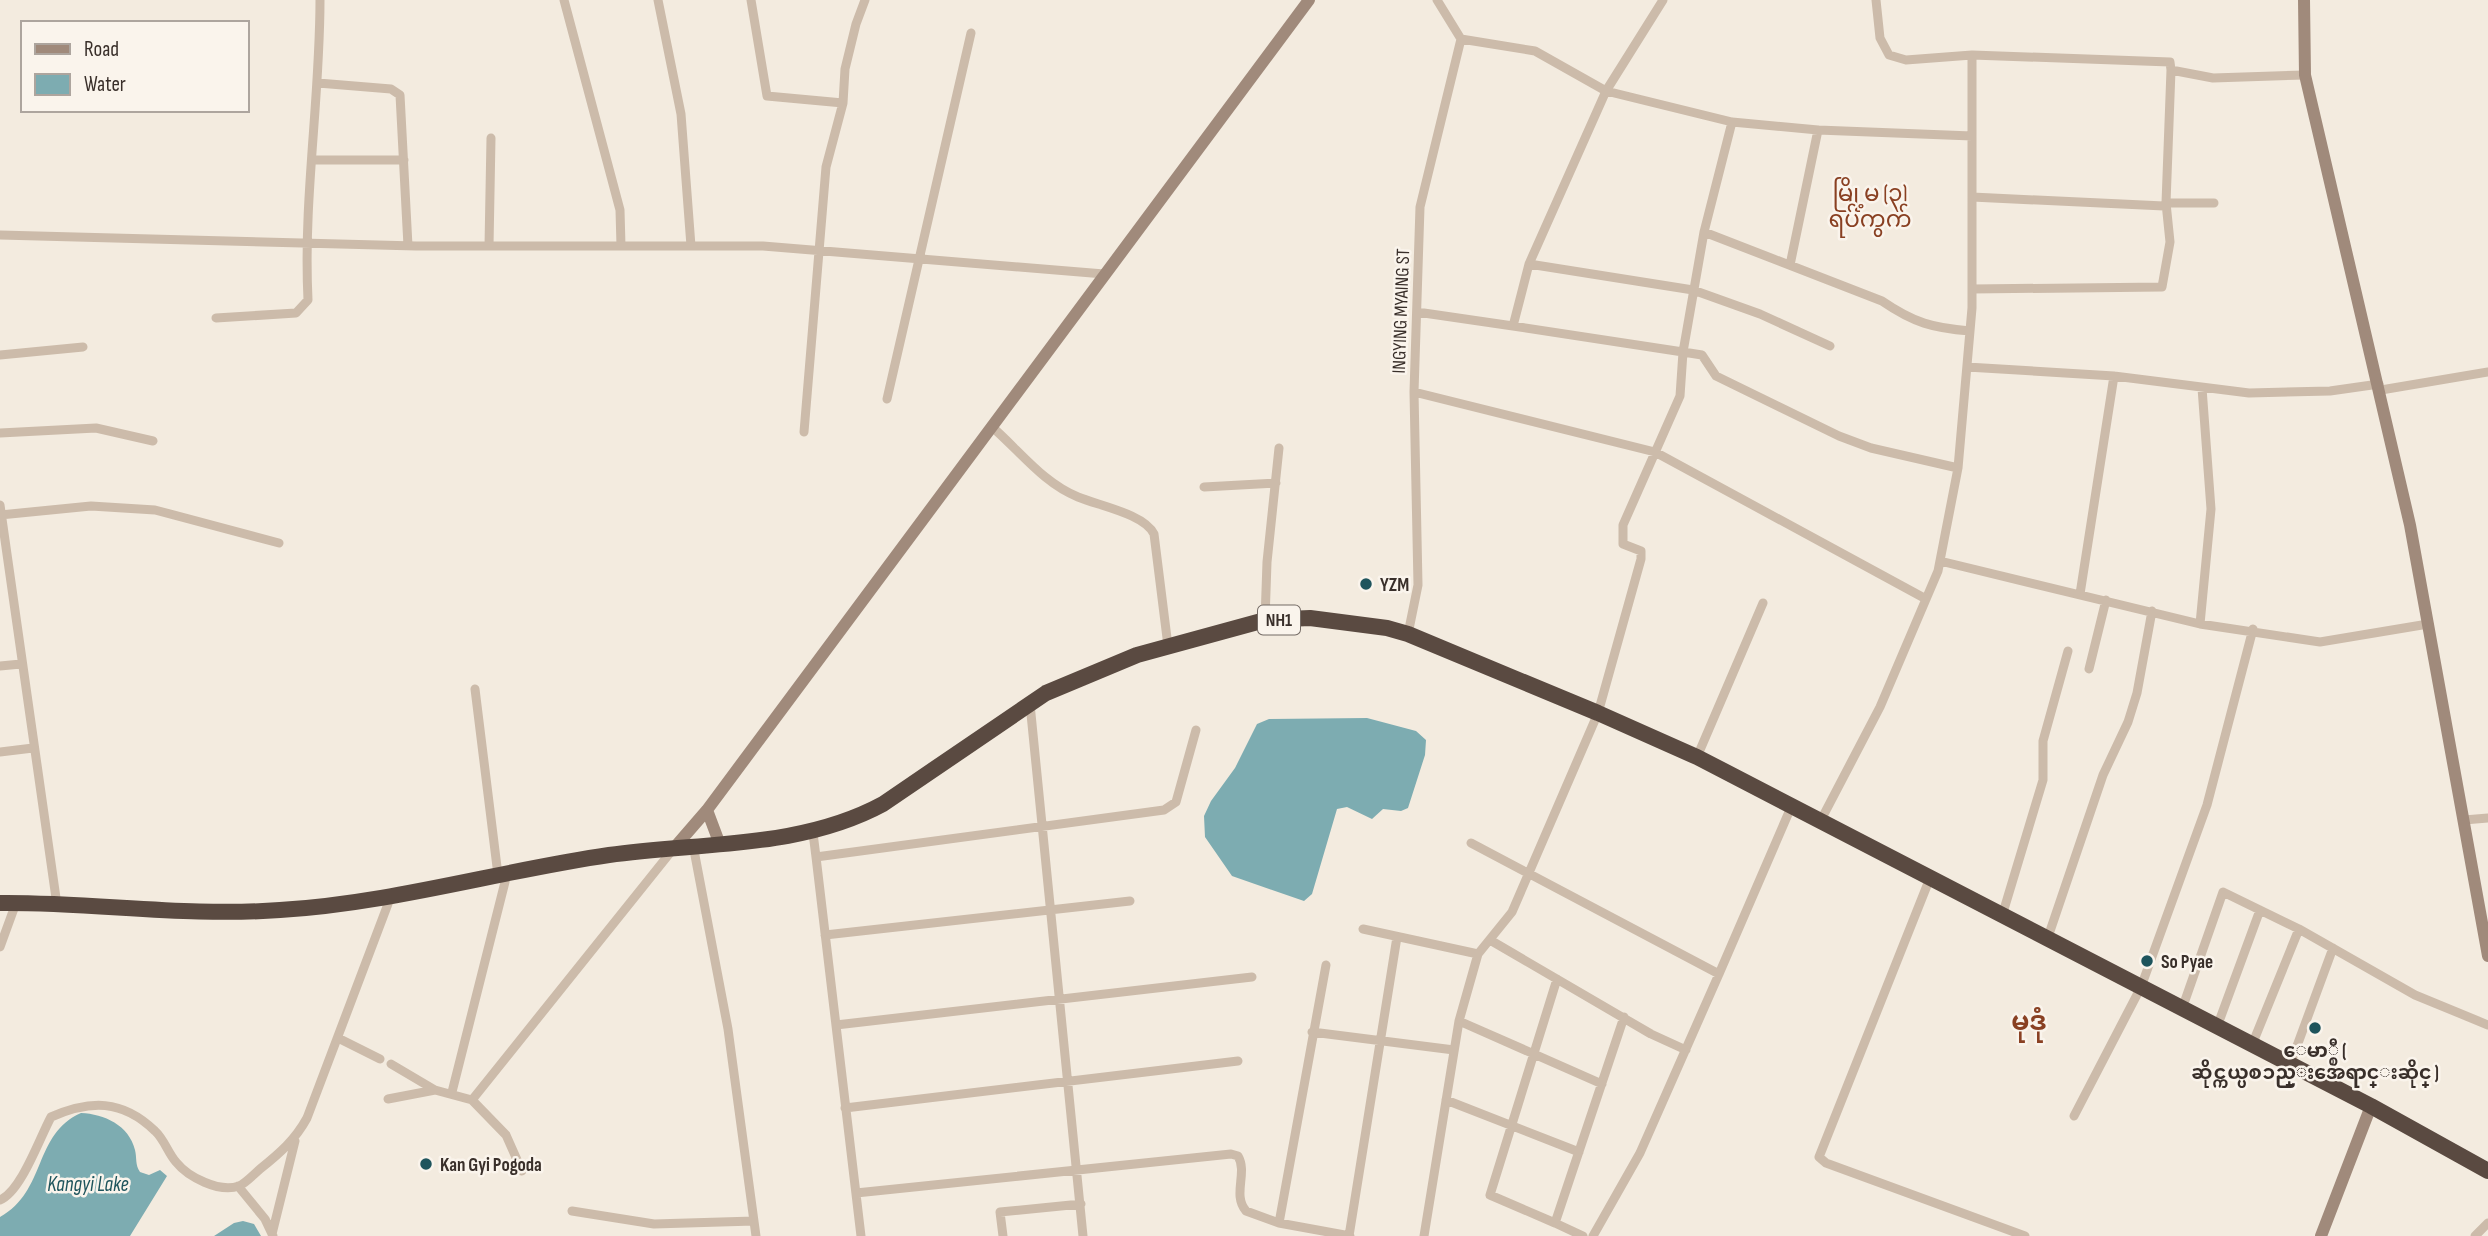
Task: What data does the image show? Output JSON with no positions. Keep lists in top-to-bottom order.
{
  "streets": {
    "highway": ["NH1"],
    "street": ["INGYING MYAING ST"]
  },
  "crossings": [
    ["INGYING MYAING ST", "NH1"]
  ],
  "districts": ["မြို့မ (၃) ရပ်ကွက်", "မုဒုံ"],
  "water": ["Kangyi Lake"],
  "places": [
    "YZM",
    "So Pyae",
    "ေမာ္စီ ( ဆိုင္ကယ္ပစၥည္းအေရာင္းဆိုင္ )",
    "Kan Gyi Pogoda"
  ],
  "legend": ["Road", "Water"]
}
